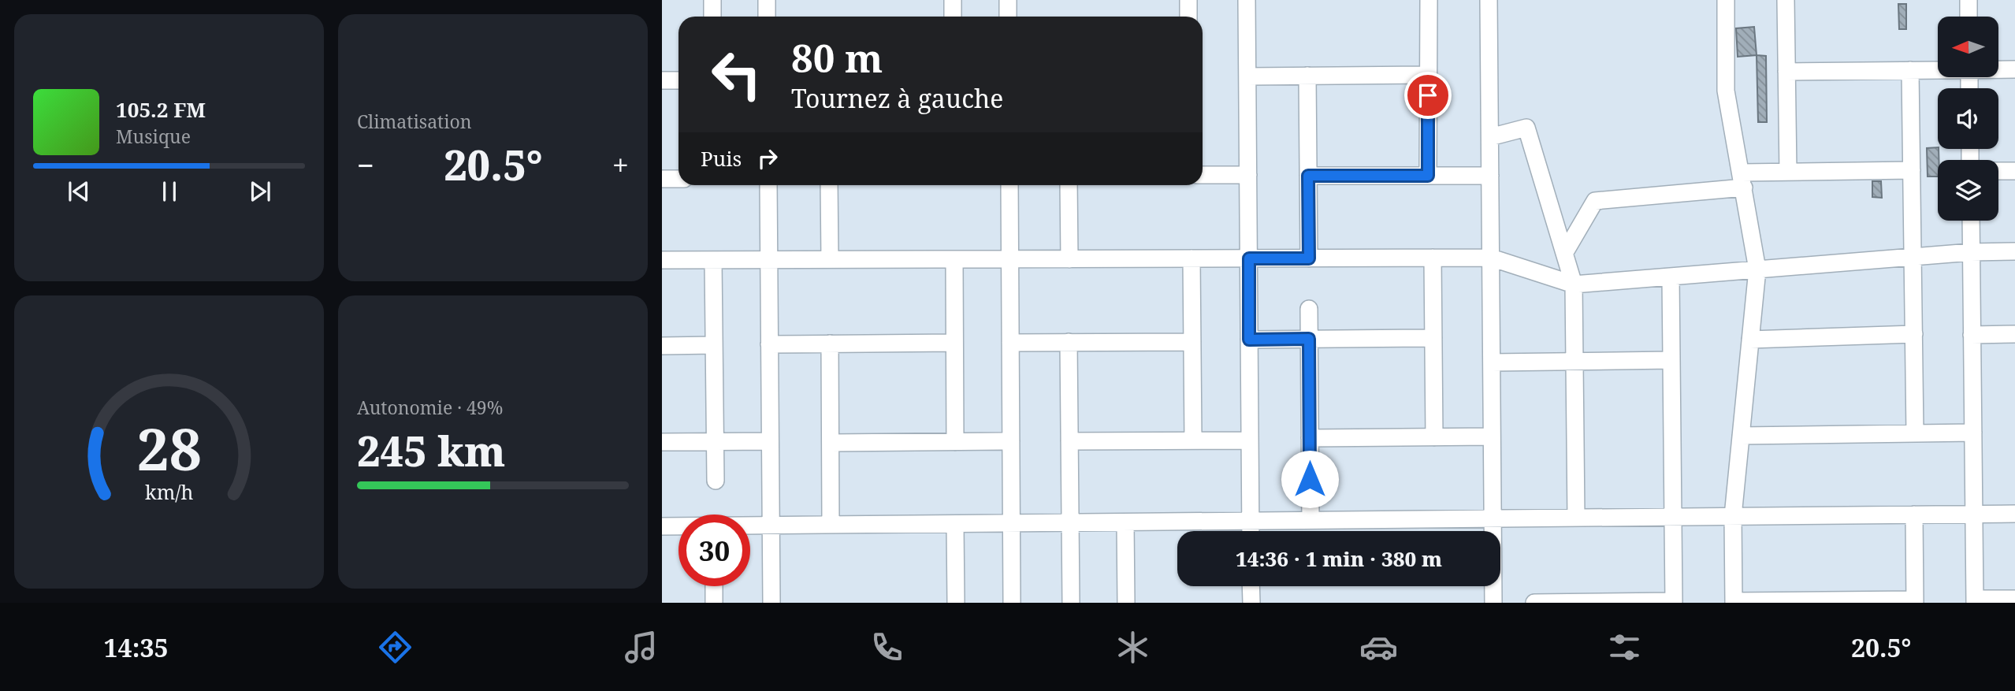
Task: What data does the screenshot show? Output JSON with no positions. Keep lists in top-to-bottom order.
{
  "north": "left",
  "page": {
    "tile": [
      "Climatisation",
      ["Autonomie · 49%", "245 km"]
    ],
    "turn": ["80 m", "Tournez à gauche"],
    "song": ["105.2 FM", "Musique"],
    "then": "Puis",
    "heat": ["−", "20.5°", "+"],
    "limit": "30",
    "trip": "14:36 · 1 min · 380 m",
    "tabs": ["14:35", "20.5°"],
    "gauge": ["28", "km/h"]
  }
}
